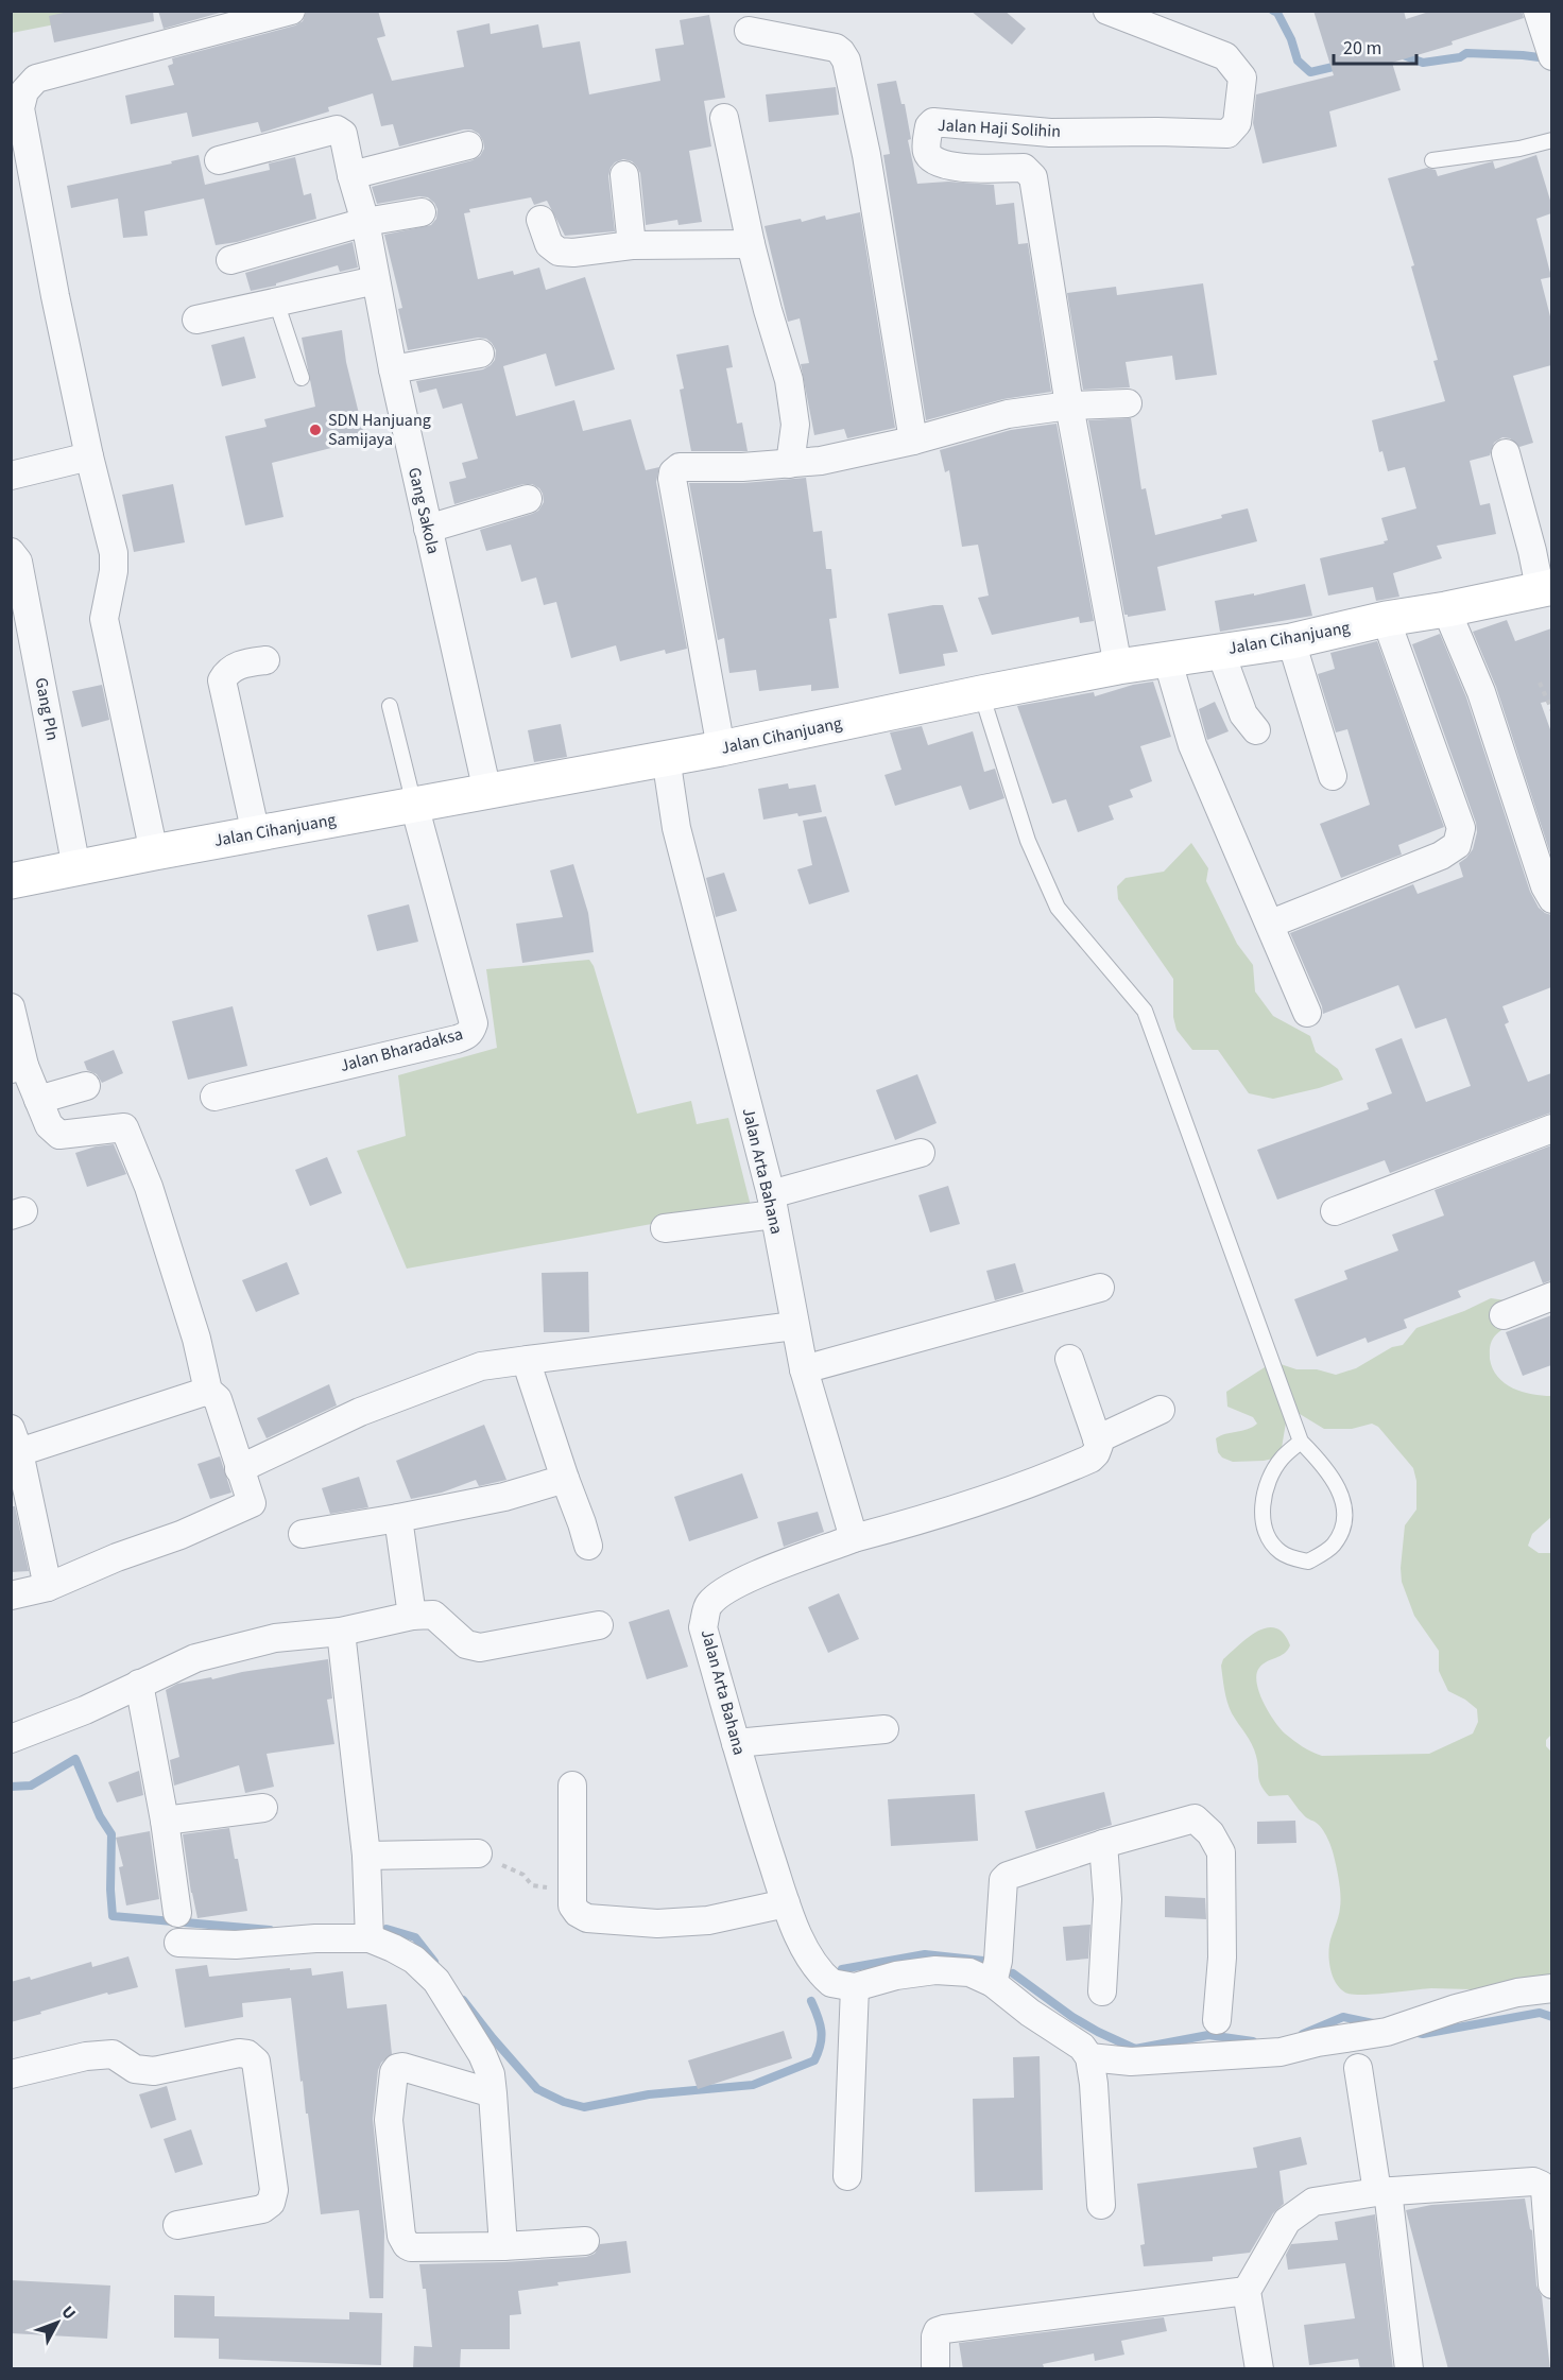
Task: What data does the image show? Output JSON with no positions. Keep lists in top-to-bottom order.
{
  "streets": {
    "main road": ["Jalan Cihanjuang"],
    "street": [
      "Jalan Haji Solihin",
      "Gang Sakola",
      "Gang Pln",
      "Jalan Bharadaksa",
      "Jalan Arta Bahana"
    ]
  },
  "crossings": [
    ["Jalan Haji Solihin", "Jalan Cihanjuang"],
    ["Gang Sakola", "Jalan Cihanjuang"],
    ["Jalan Cihanjuang", "Gang Pln"],
    ["Jalan Cihanjuang", "Jalan Bharadaksa"],
    ["Jalan Cihanjuang", "Jalan Arta Bahana"]
  ],
  "places": ["SDN Hanjuang Samijaya"],
  "scale_bar": "20 m",
  "north": "top right"
}
